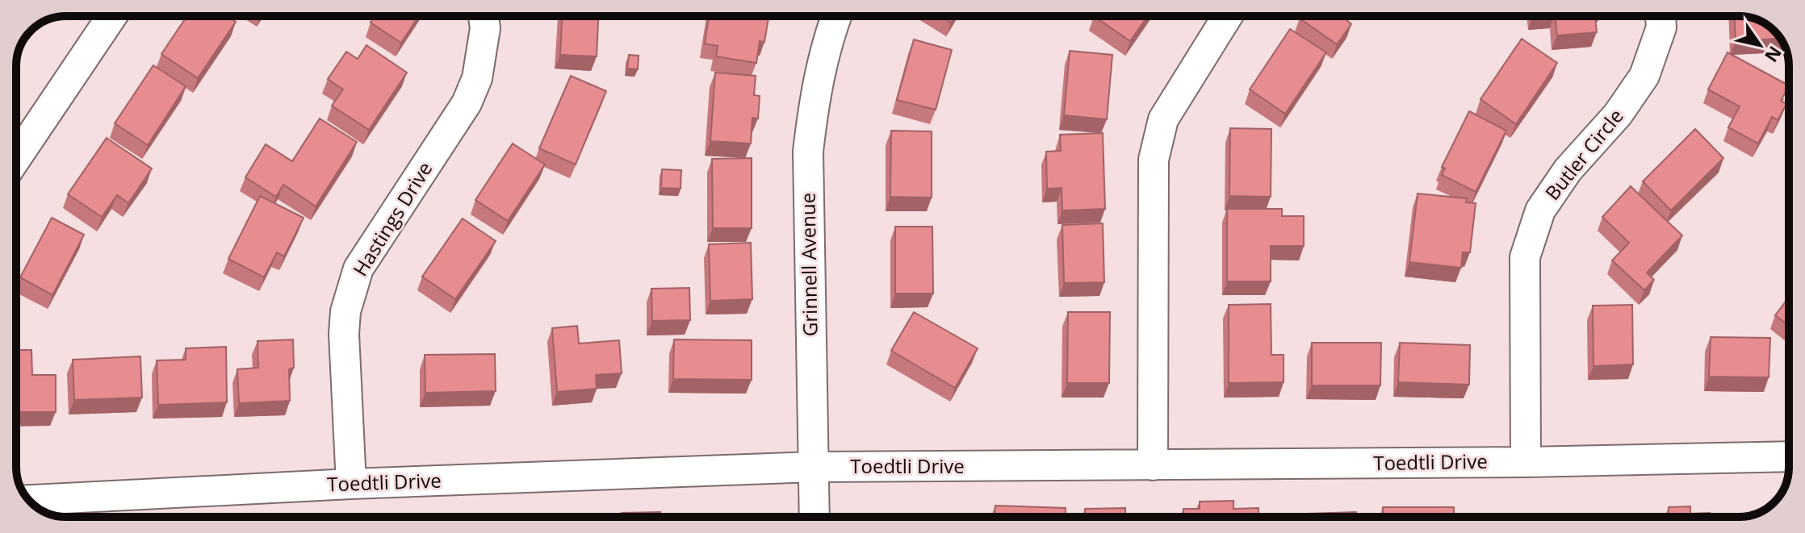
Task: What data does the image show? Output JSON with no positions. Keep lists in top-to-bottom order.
{
  "streets": {
    "street": [
      "Butler Circle",
      "Hastings Drive",
      "Grinnell Avenue",
      "Toedtli Drive"
    ]
  },
  "crossings": [
    ["Butler Circle", "Toedtli Drive"],
    ["Hastings Drive", "Toedtli Drive"],
    ["Grinnell Avenue", "Toedtli Drive"]
  ],
  "north": "bottom right"
}
